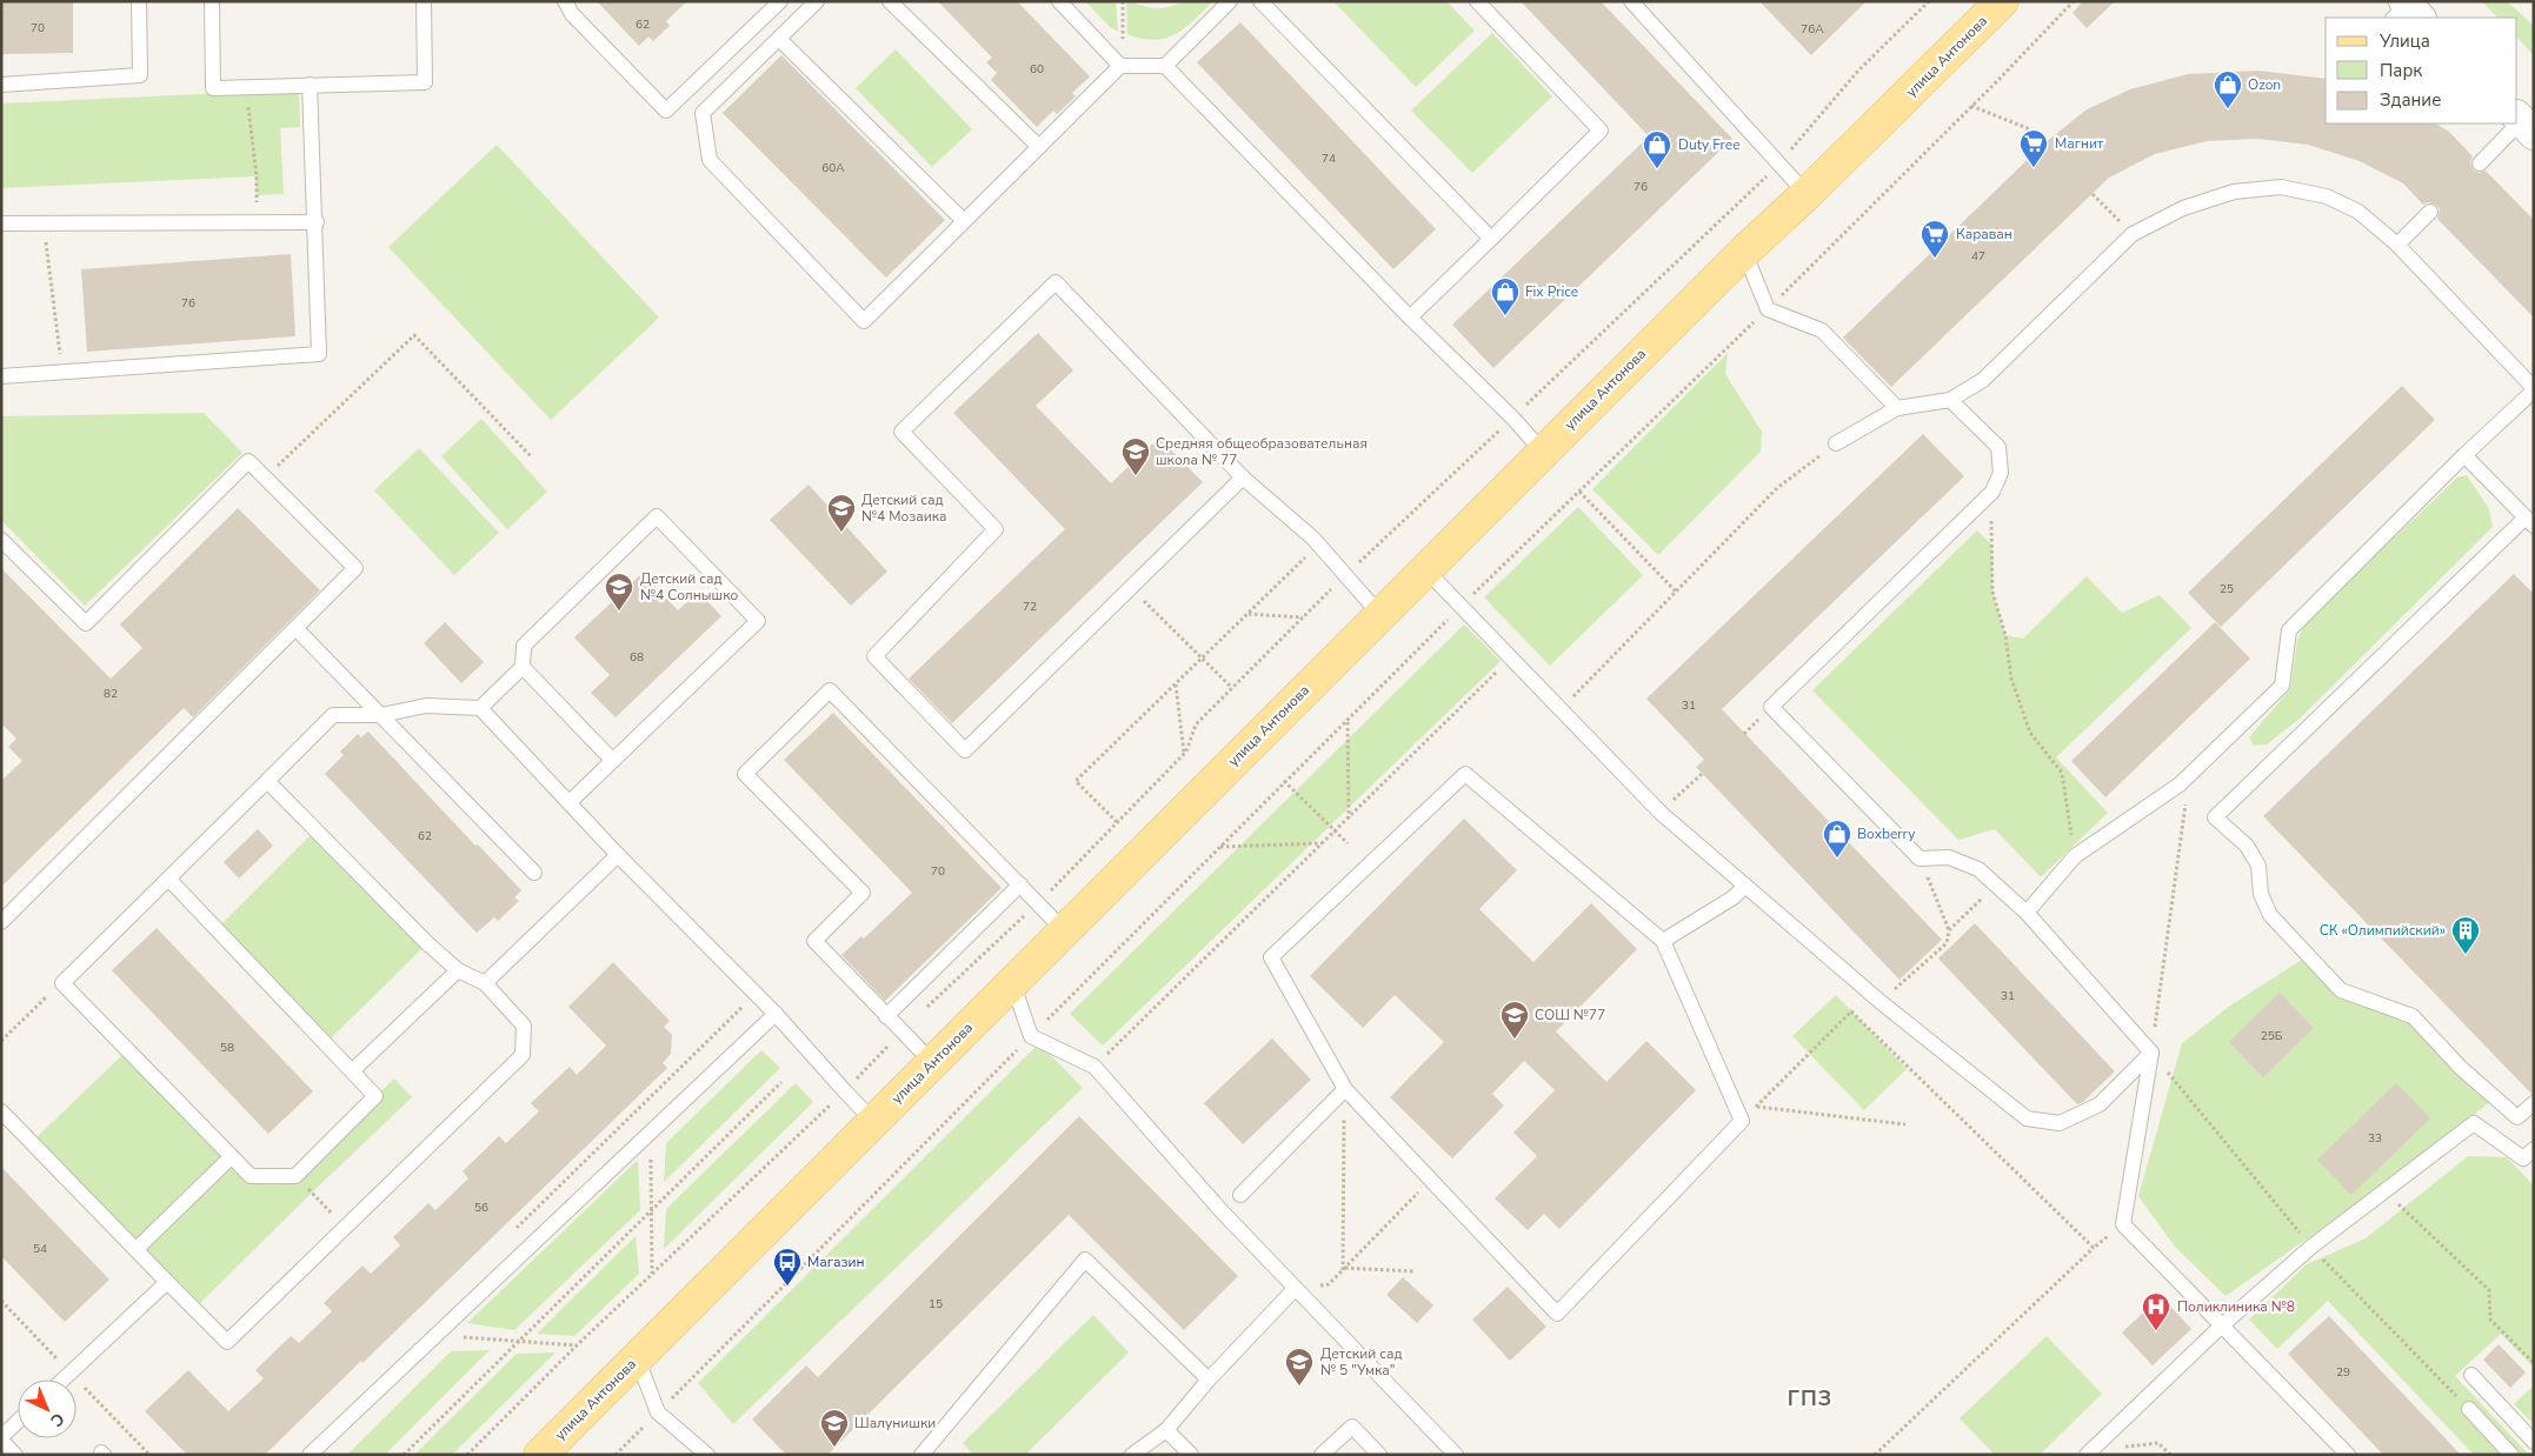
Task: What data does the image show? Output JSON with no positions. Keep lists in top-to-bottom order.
{
  "streets": {
    "main road": ["улица Антонова"]
  },
  "districts": ["ГПЗ"],
  "places": {
    "shop": [
      "Ozon",
      "Duty Free",
      "Fix Price",
      "Boxberry"
    ],
    "supermarket": ["Магнит", "Караван"],
    "school or university": [
      "Средняя общеобразовательная школа № 77",
      "Детский сад №4 Мозаика",
      "Детский сад №4 Солнышко",
      "СОШ №77",
      "Детский сад № 5 \"Умка\"",
      "Шалунишки"
    ],
    "building": ["СК «Олимпийский»"],
    "bus stop": ["Магазин"],
    "hospital": ["Поликлиника №8"]
  },
  "house_numbers": [
    "62",
    "70",
    "76А",
    "60",
    "74",
    "60А",
    "76",
    "47",
    "76",
    "25",
    "72",
    "68",
    "82",
    "31",
    "62",
    "70",
    "31",
    "25Б",
    "58",
    "33",
    "56",
    "54",
    "15",
    "29"
  ],
  "legend": ["Улица", "Парк", "Здание"],
  "north": "bottom right"
}
